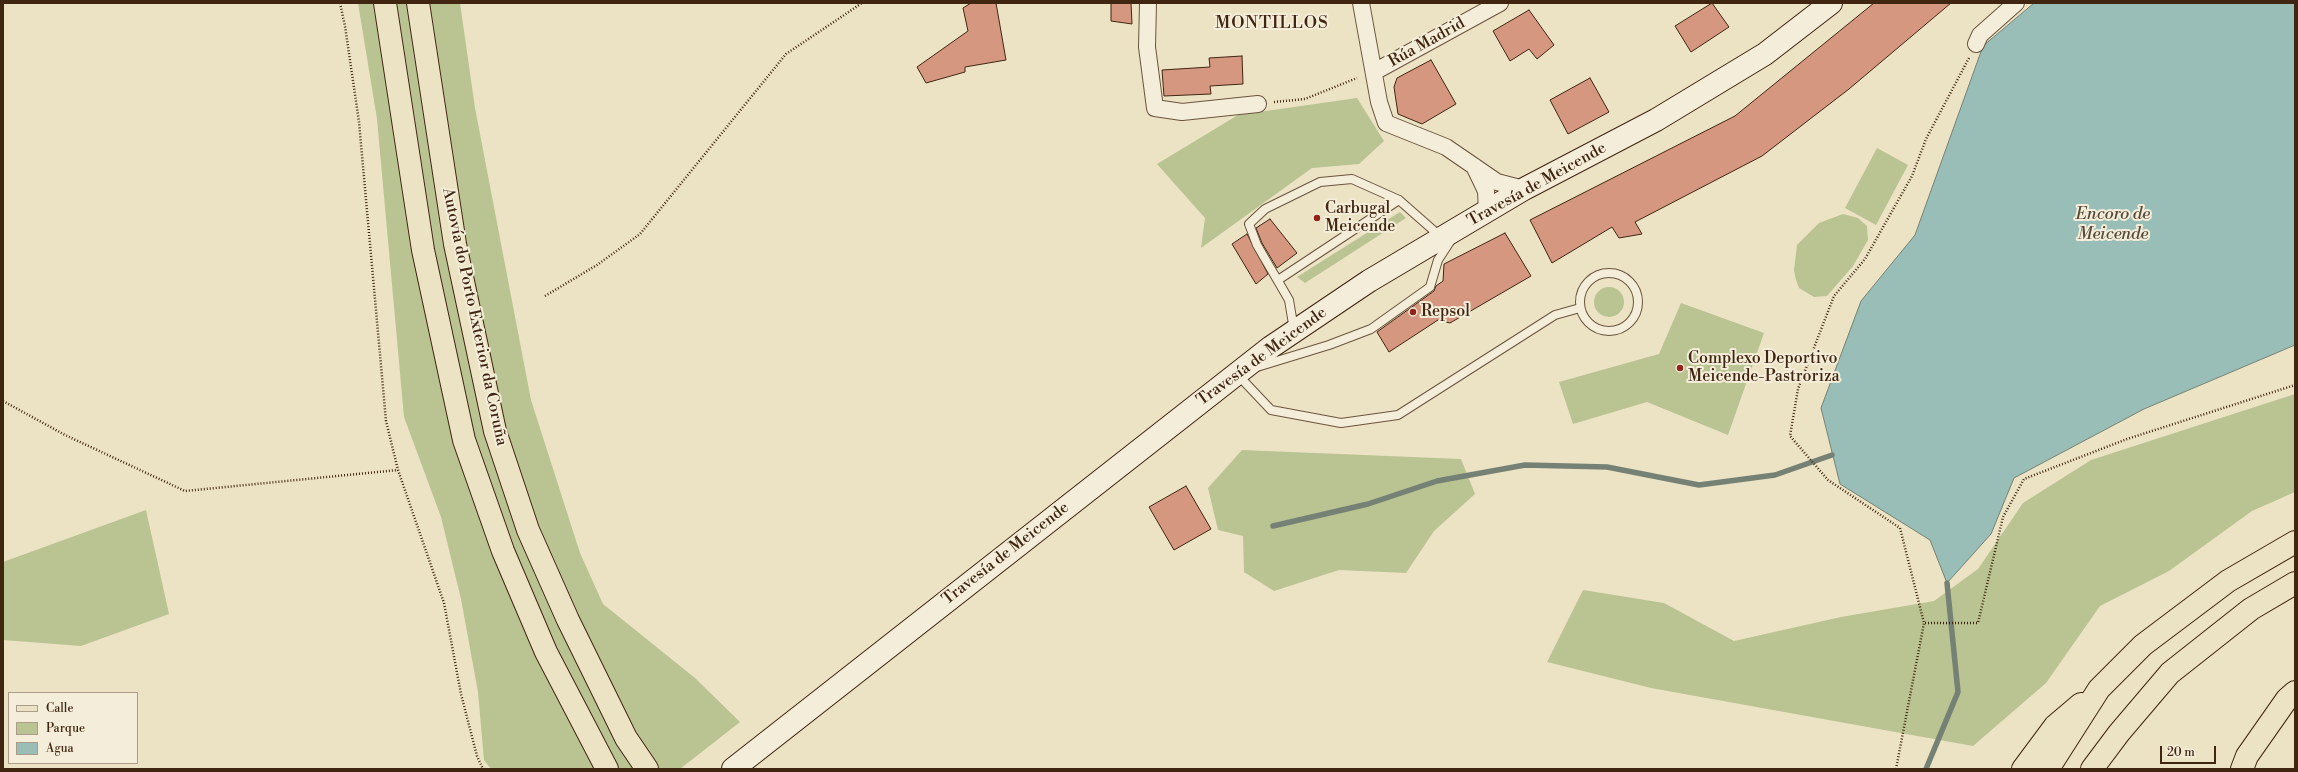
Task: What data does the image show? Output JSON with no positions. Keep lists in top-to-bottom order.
{
  "streets": {
    "main road": ["Travesía de Meicende", "Autovía do Porto Exterior da Coruña"],
    "street": ["Rúa Madrid"]
  },
  "districts": ["MONTILLOS"],
  "water": ["Encoro de Meicende"],
  "places": ["Carbugal Meicende", "Repsol", "Complexo Deportivo Meicende-Pastroriza"],
  "legend": ["Calle", "Parque", "Agua"],
  "scale_bar": "20 m"
}
